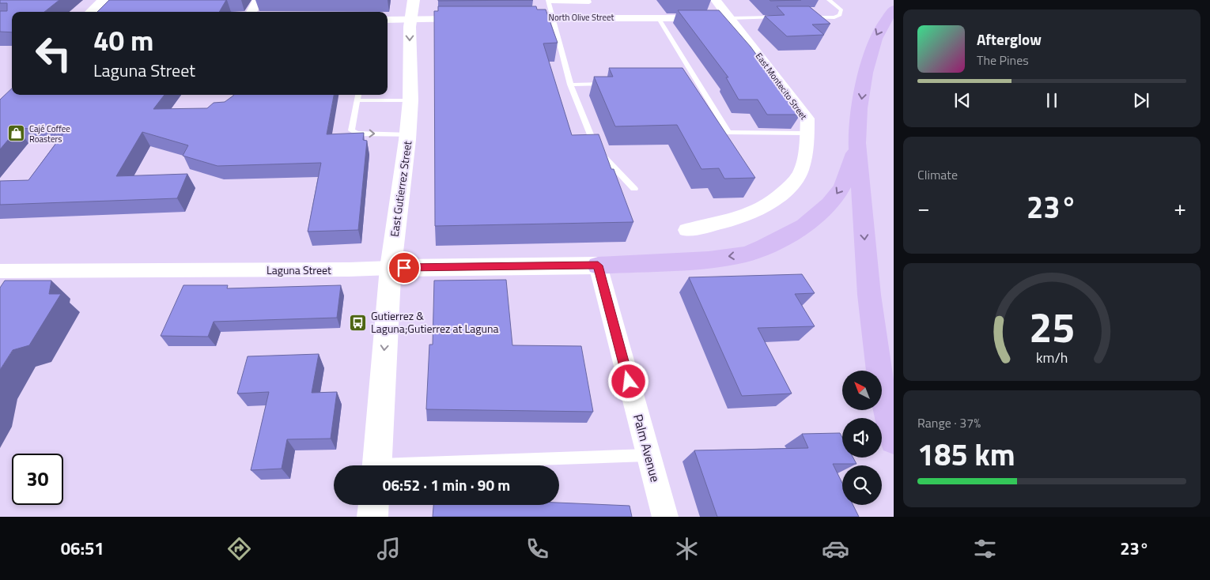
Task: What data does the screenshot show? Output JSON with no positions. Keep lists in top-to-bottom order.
{
  "streets": {
    "street": [
      "North Olive Street",
      "East Montecito Street",
      "East Gutierrez Street",
      "Laguna Street",
      "Palm Avenue"
    ]
  },
  "crossings": [
    ["North Olive Street", "East Montecito Street"],
    ["East Gutierrez Street", "Laguna Street"],
    ["Laguna Street", "Palm Avenue"]
  ],
  "one_way": ["East Gutierrez Street"],
  "places": {
    "shop": ["Cajé Coffee Roasters"],
    "bus stop": ["Gutierrez & Laguna;Gutierrez at Laguna"]
  },
  "north": "top left",
  "page": {
    "turn": ["40 m", "Laguna Street"],
    "song": ["Afterglow", "The Pines"],
    "tile": [
      "Climate",
      ["Range · 37%", "185 km"]
    ],
    "heat": ["−", "23°", "+"],
    "limit": "30",
    "trip": "06:52 · 1 min · 90 m",
    "tabs": ["06:51", "23°"],
    "gauge": ["25", "km/h"]
  }
}
